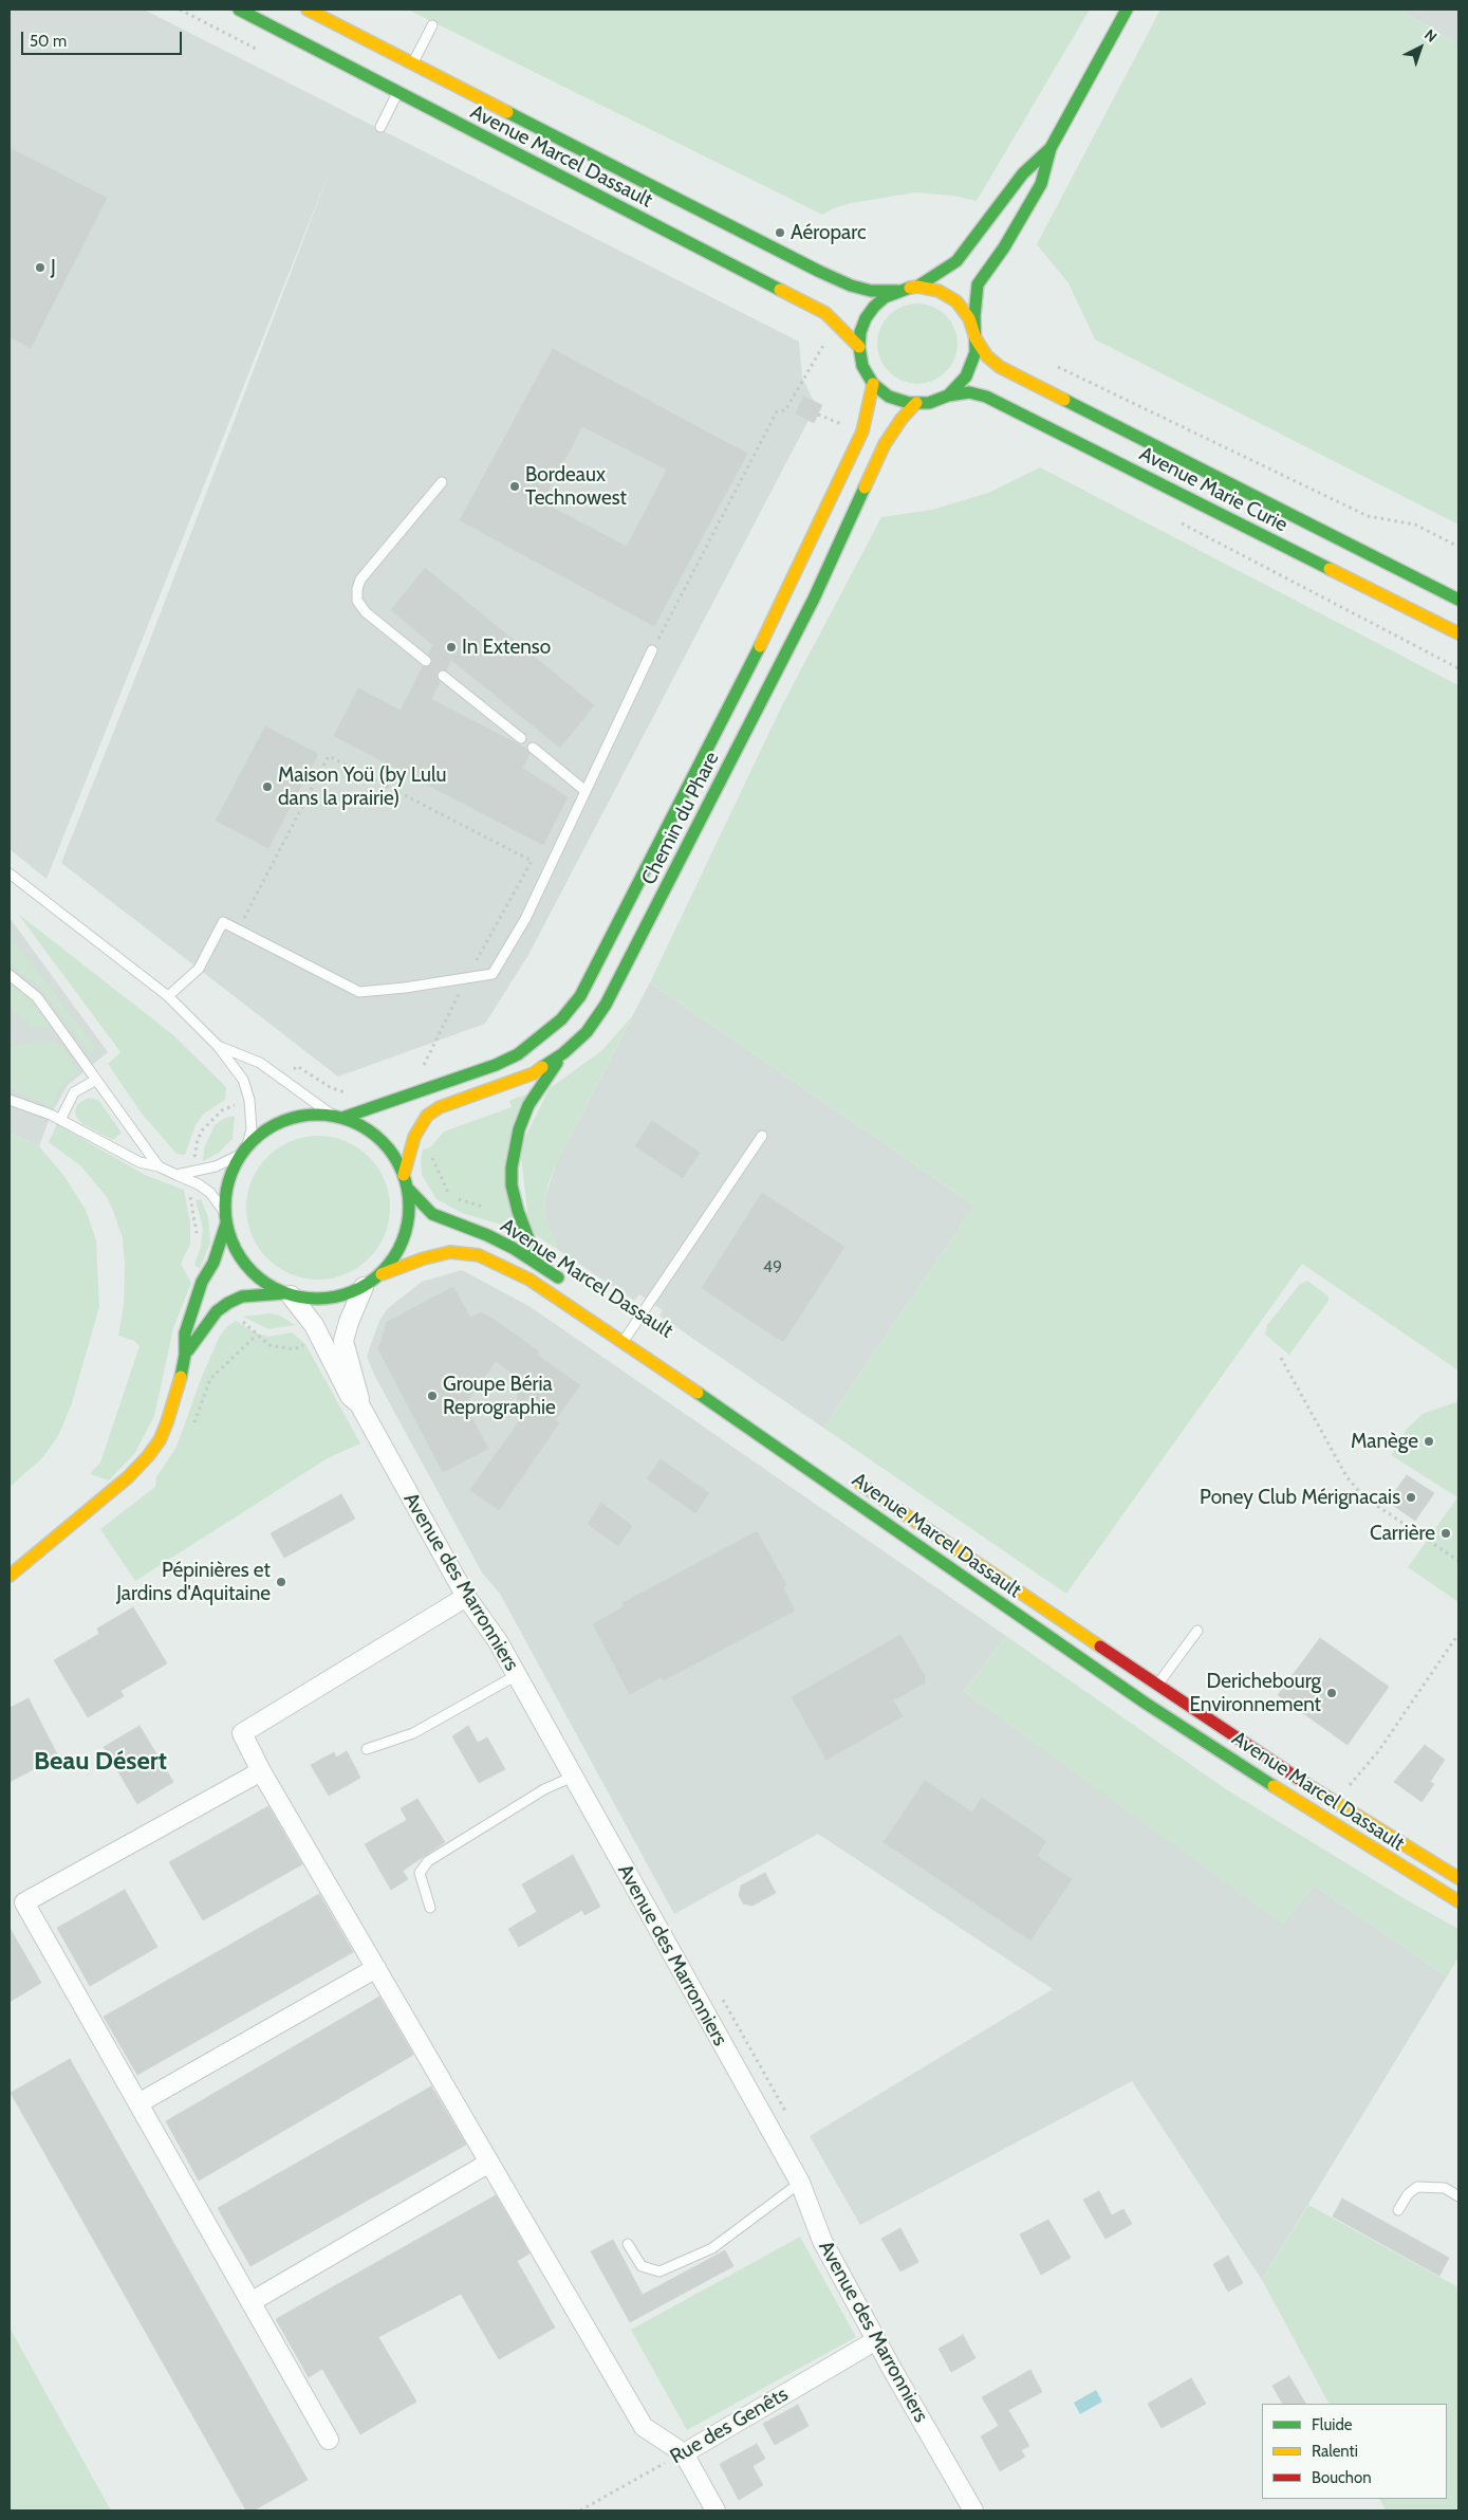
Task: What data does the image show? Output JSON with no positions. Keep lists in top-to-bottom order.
{
  "streets": {
    "main road": ["Avenue Marcel Dassault", "Avenue Marie Curie", "Chemin du Phare"],
    "street": ["Avenue des Marronniers", "Rue des Genêts"]
  },
  "crossings": [
    ["Avenue Marcel Dassault", "Avenue Marie Curie"],
    ["Avenue Marcel Dassault", "Chemin du Phare"],
    ["Avenue Marcel Dassault", "Avenue des Marronniers"],
    ["Avenue Marie Curie", "Chemin du Phare"],
    ["Chemin du Phare", "Avenue des Marronniers"],
    ["Avenue des Marronniers", "Rue des Genêts"]
  ],
  "districts": ["Beau Désert"],
  "places": [
    "Aéroparc",
    "J",
    "Bordeaux Technowest",
    "In Extenso",
    "Maison Yoü (by Lulu dans la prairie)",
    "Groupe Béria Reprographie",
    "Manège",
    "Poney Club Mérignacais",
    "Carrière",
    "Pépinières et Jardins d'Aquitaine",
    "Derichebourg Environnement"
  ],
  "house_numbers": ["49"],
  "legend": ["Fluide", "Ralenti", "Bouchon"],
  "scale_bar": "50 m",
  "north": "top right"
}
